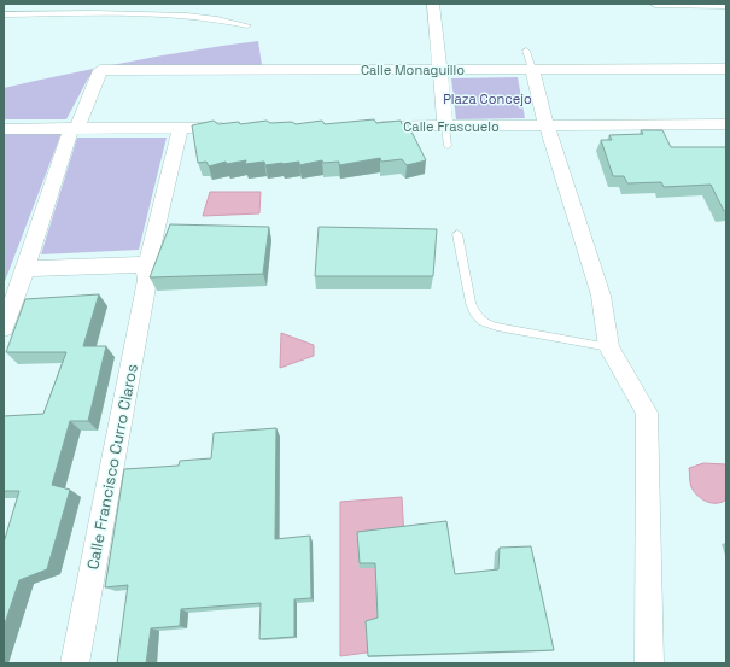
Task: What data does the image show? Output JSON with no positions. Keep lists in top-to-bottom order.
{
  "streets": {
    "street": ["Calle Monaguillo", "Calle Frascuelo", "Calle Francisco Curro Claros"]
  },
  "parks": ["Plaza Concejo"]
}
